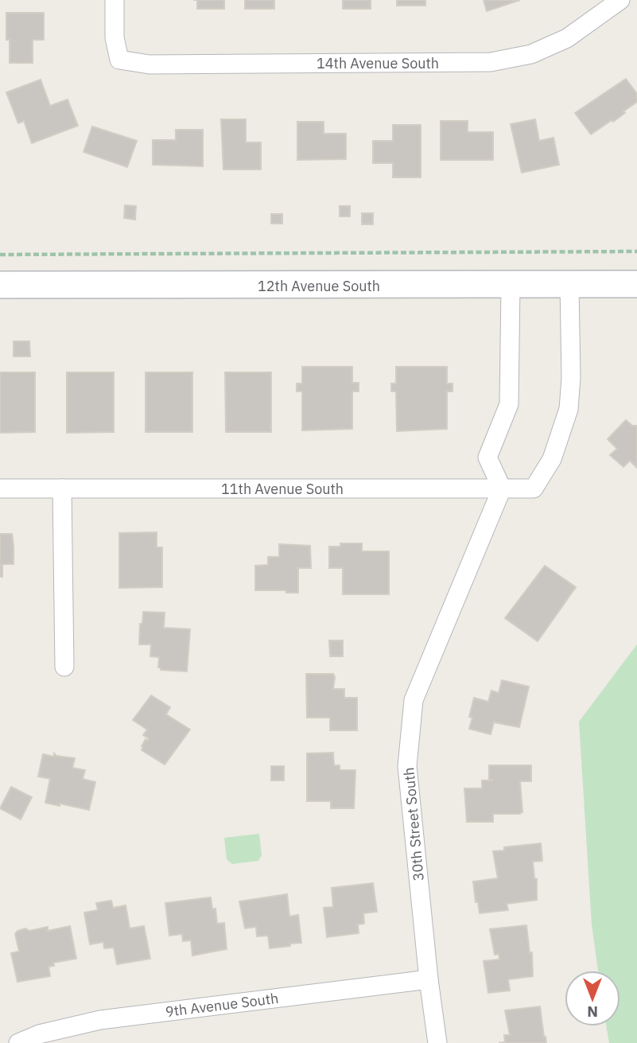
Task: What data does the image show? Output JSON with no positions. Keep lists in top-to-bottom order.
{
  "streets": {
    "street": [
      "14th Avenue South",
      "12th Avenue South",
      "11th Avenue South",
      "30th Street South",
      "9th Avenue South"
    ]
  },
  "crossings": [
    ["11th Avenue South", "30th Street South"],
    ["30th Street South", "9th Avenue South"]
  ],
  "north": "bottom"
}
